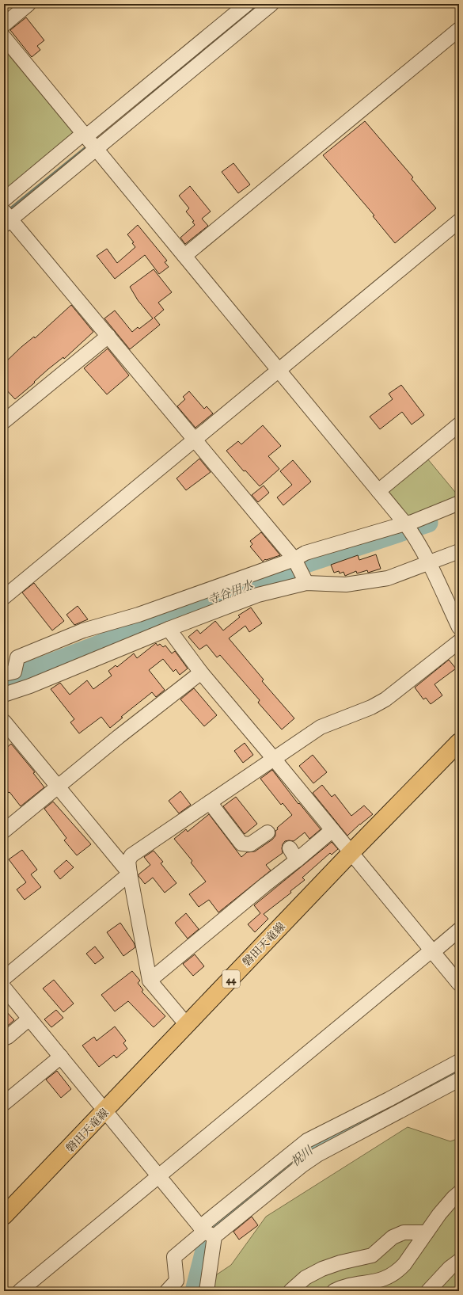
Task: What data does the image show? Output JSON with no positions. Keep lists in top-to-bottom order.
{
  "streets": {
    "main road": ["磐田天竜線", "44"]
  },
  "water": ["寺谷用水", "祝川"]
}
